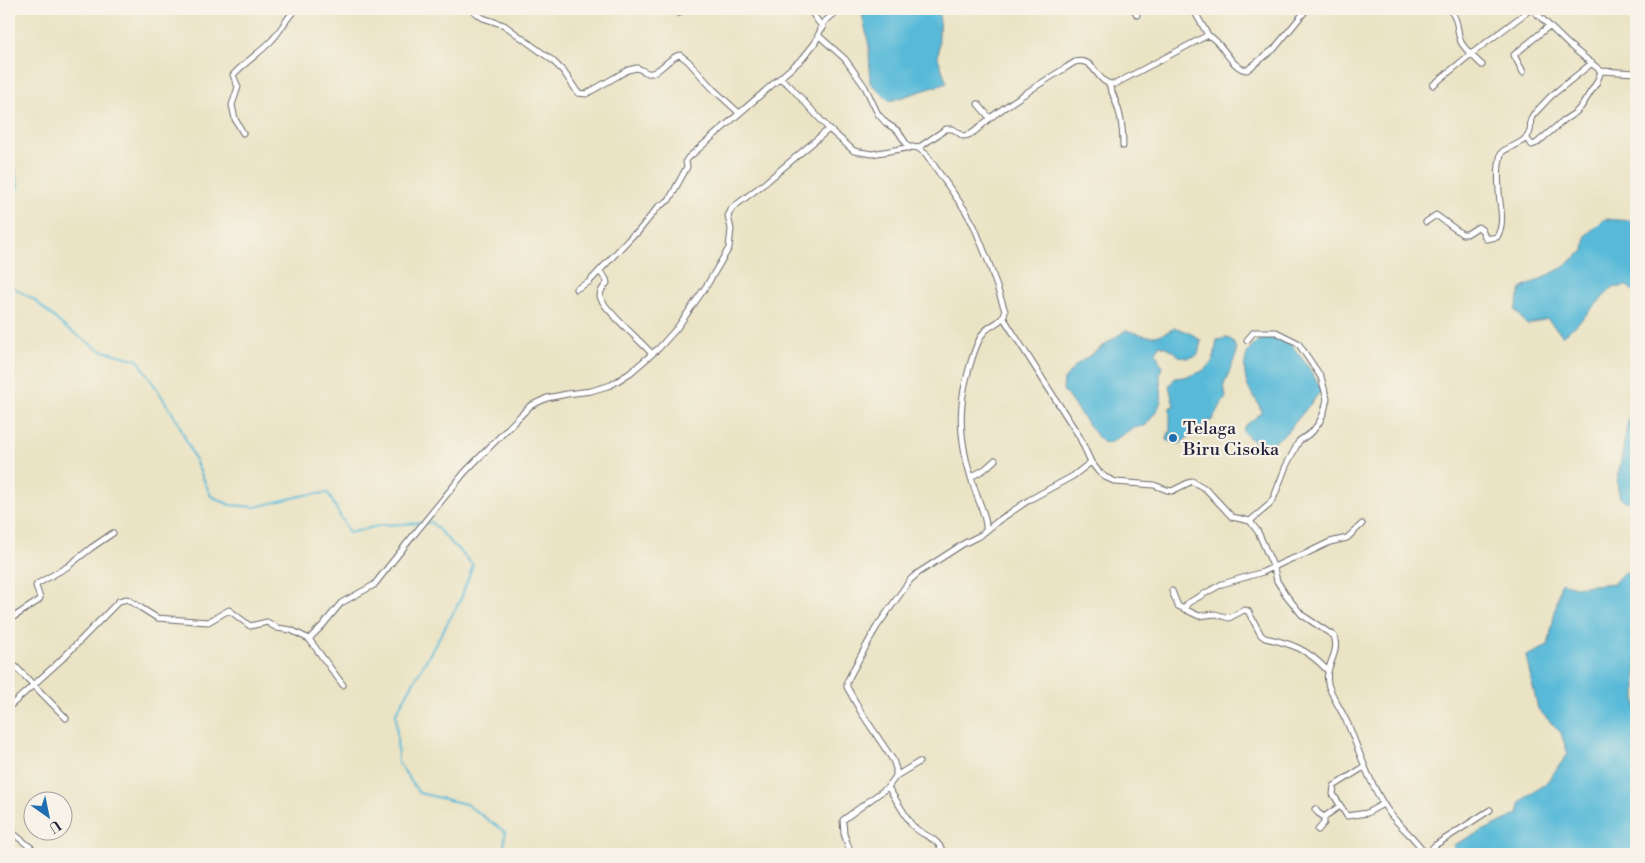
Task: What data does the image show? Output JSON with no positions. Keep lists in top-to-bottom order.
{
  "places": ["Telaga Biru Cisoka"],
  "north": "bottom right"
}
